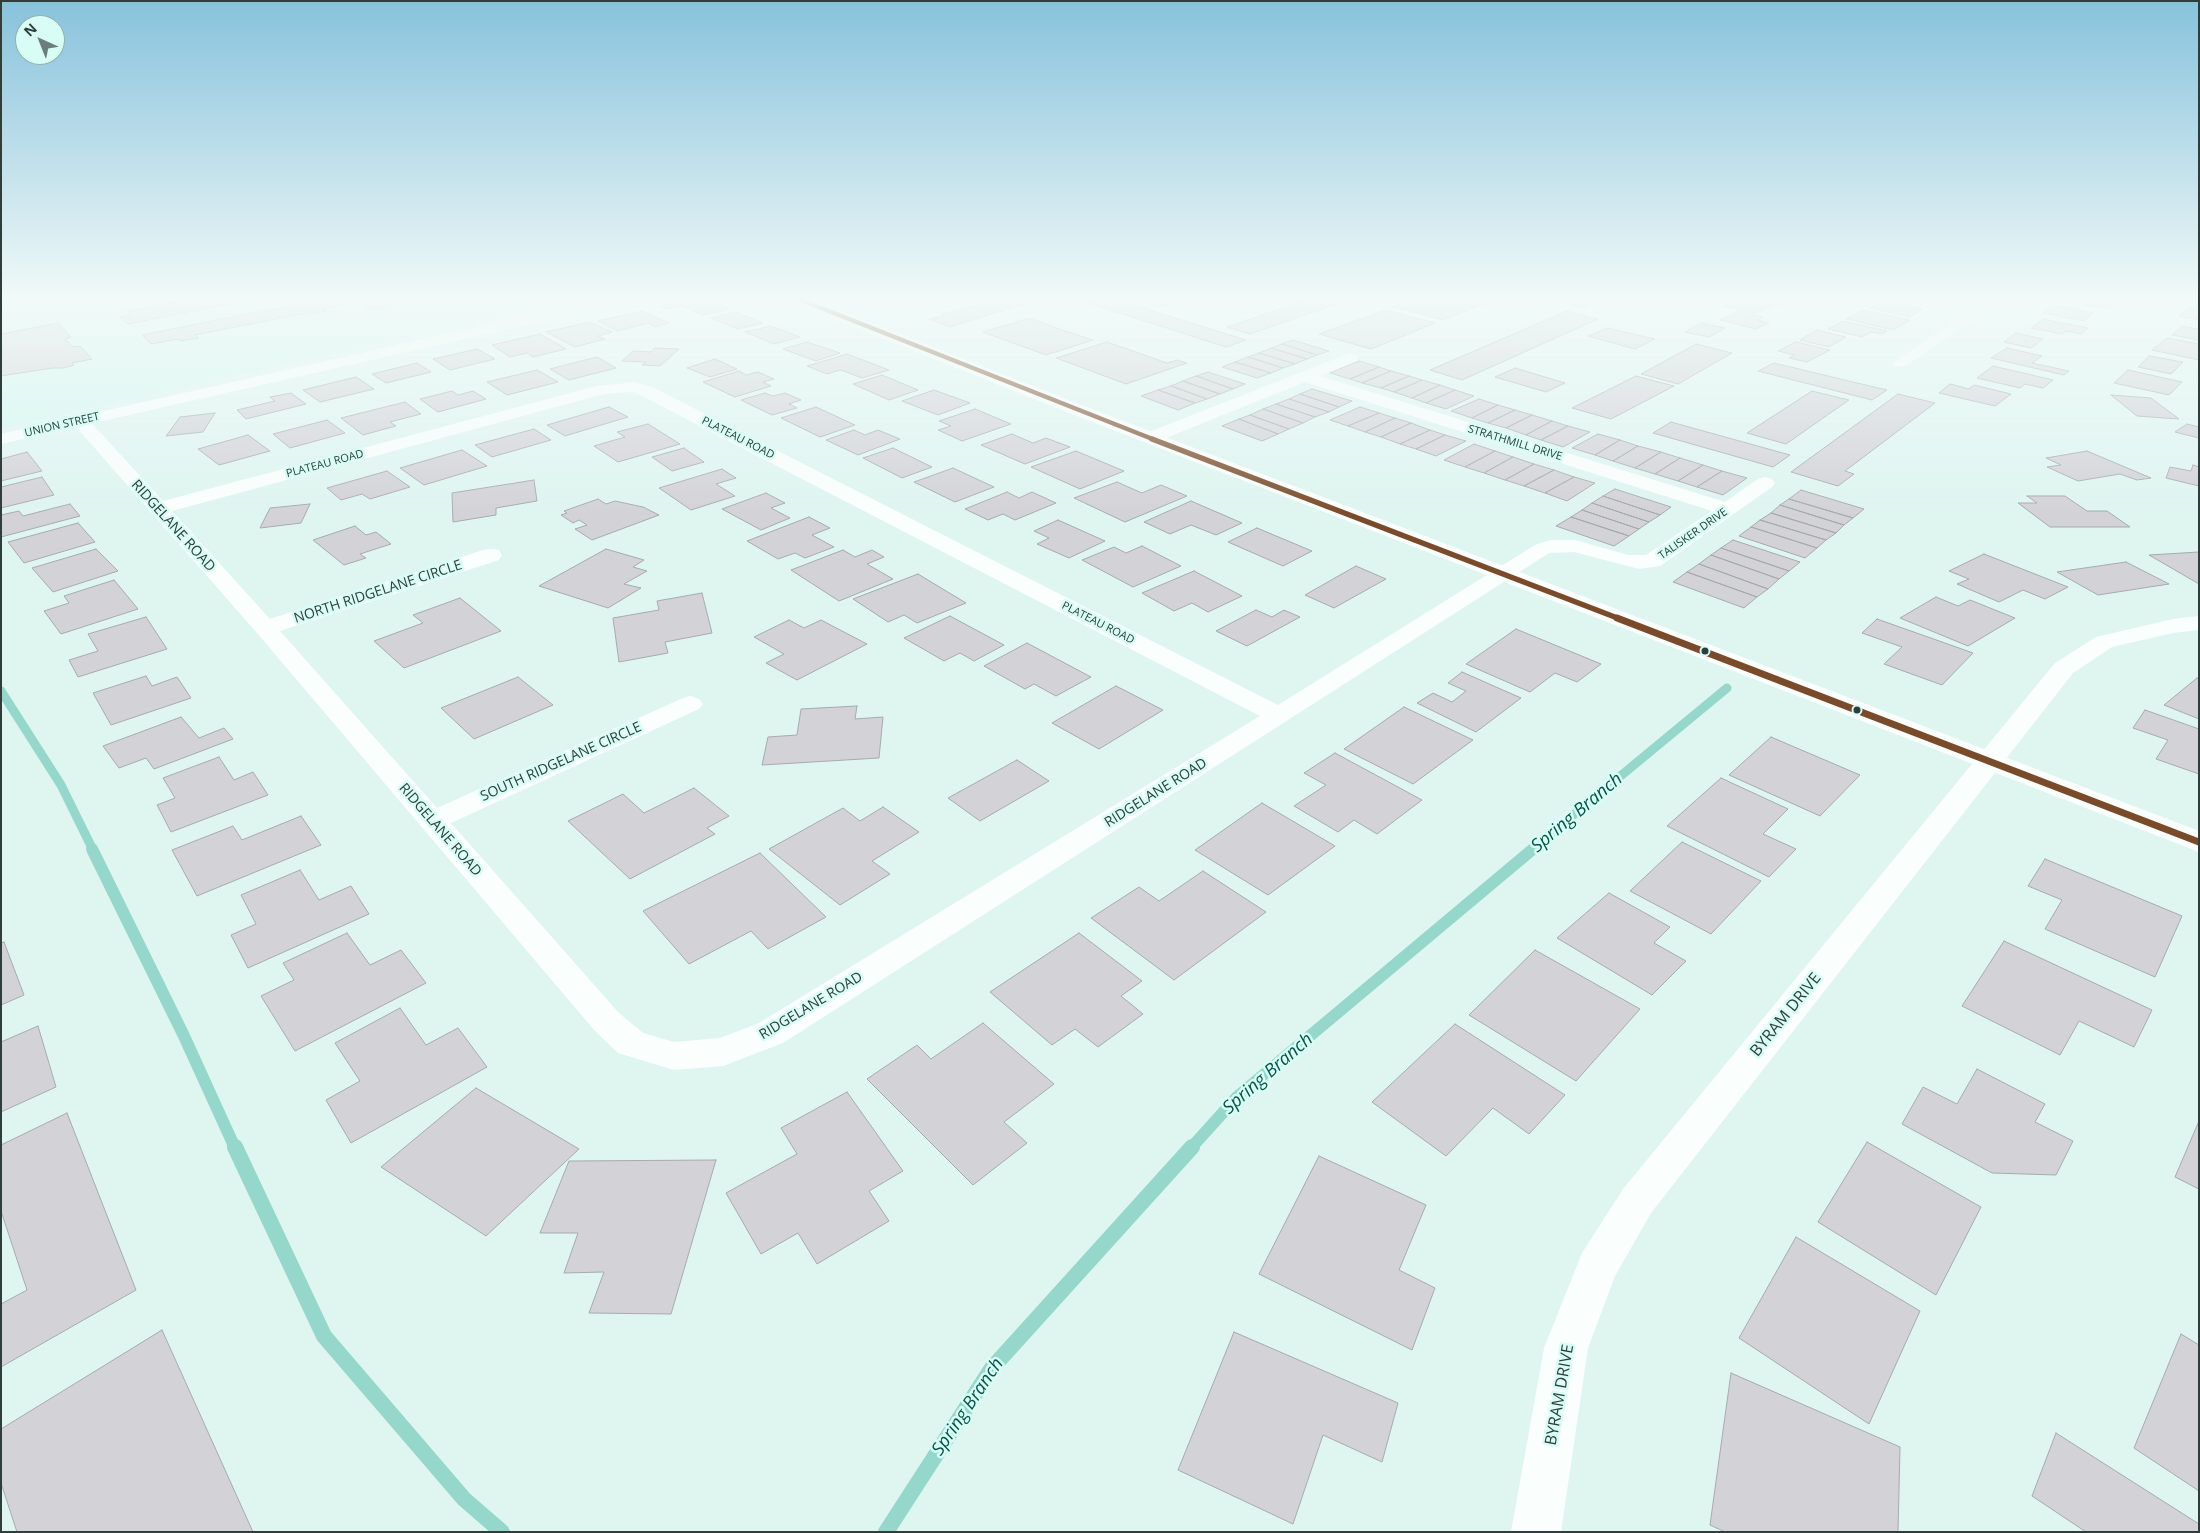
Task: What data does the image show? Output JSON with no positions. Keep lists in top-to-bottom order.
{
  "streets": {
    "street": [
      "UNION STREET",
      "PLATEAU ROAD",
      "STRATHMILL DRIVE",
      "RIDGELANE ROAD",
      "TALISKER DRIVE",
      "NORTH RIDGELANE CIRCLE",
      "SOUTH RIDGELANE CIRCLE",
      "BYRAM DRIVE"
    ]
  },
  "crossings": [
    ["UNION STREET", "RIDGELANE ROAD"],
    ["PLATEAU ROAD", "RIDGELANE ROAD"],
    ["STRATHMILL DRIVE", "TALISKER DRIVE"],
    ["RIDGELANE ROAD", "TALISKER DRIVE"],
    ["RIDGELANE ROAD", "NORTH RIDGELANE CIRCLE"],
    ["RIDGELANE ROAD", "SOUTH RIDGELANE CIRCLE"]
  ],
  "water": ["Spring Branch"],
  "north": "top left"
}
